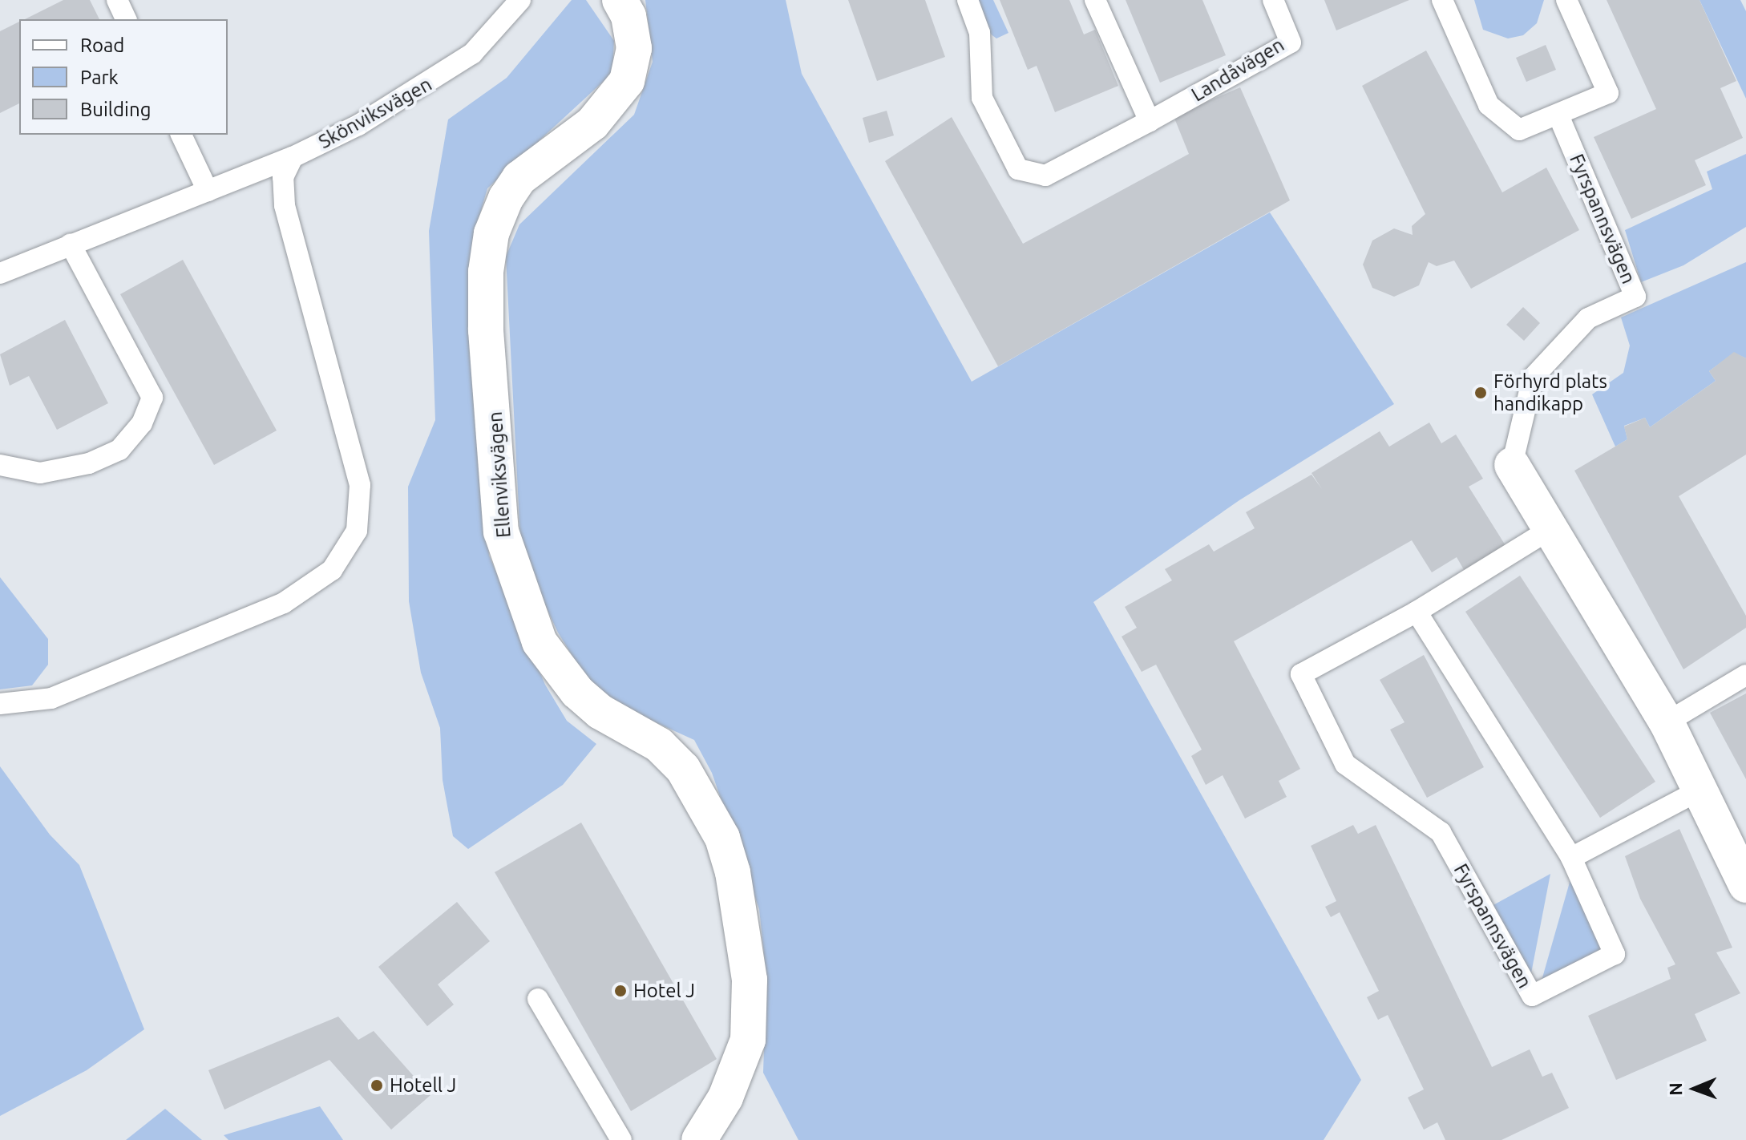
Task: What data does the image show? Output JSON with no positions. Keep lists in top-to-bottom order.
{
  "streets": {
    "street": ["Fyrspannsvägen", "Ellenviksvägen"],
    "lane": ["Landåvägen", "Skönviksvägen"]
  },
  "places": ["Förhyrd plats handikapp", "Hotel J", "Hotell J"],
  "legend": ["Road", "Park", "Building"],
  "north": "left"
}
